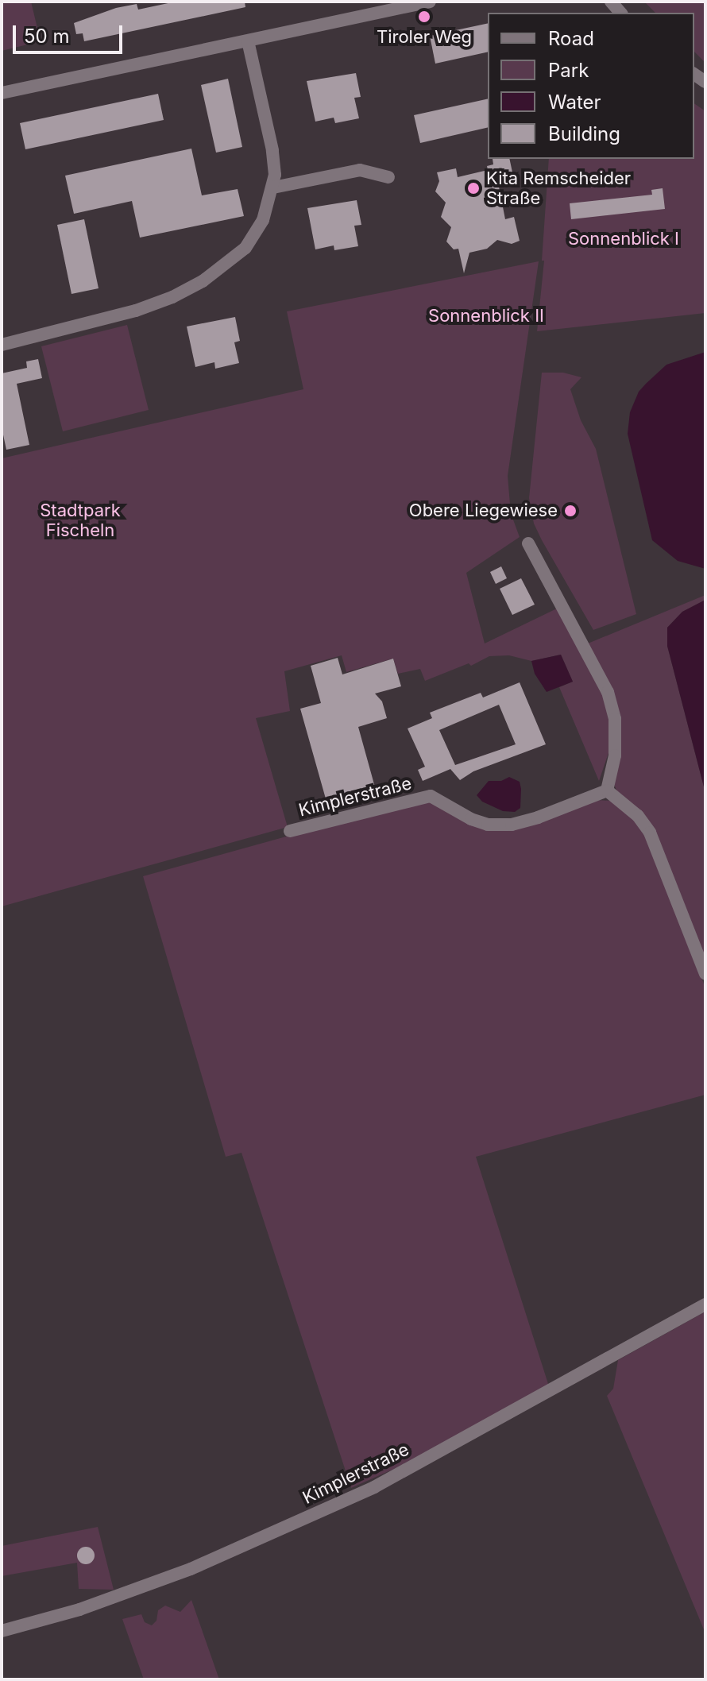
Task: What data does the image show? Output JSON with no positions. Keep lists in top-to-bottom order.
{
  "streets": {
    "street": ["Kimplerstraße"]
  },
  "parks": ["Sonnenblick I", "Sonnenblick II", "Stadtpark Fischeln"],
  "places": ["Tiroler Weg", "Kita Remscheider Straße", "Obere Liegewiese"],
  "legend": [
    "Road",
    "Park",
    "Water",
    "Building"
  ],
  "scale_bar": "50 m"
}
